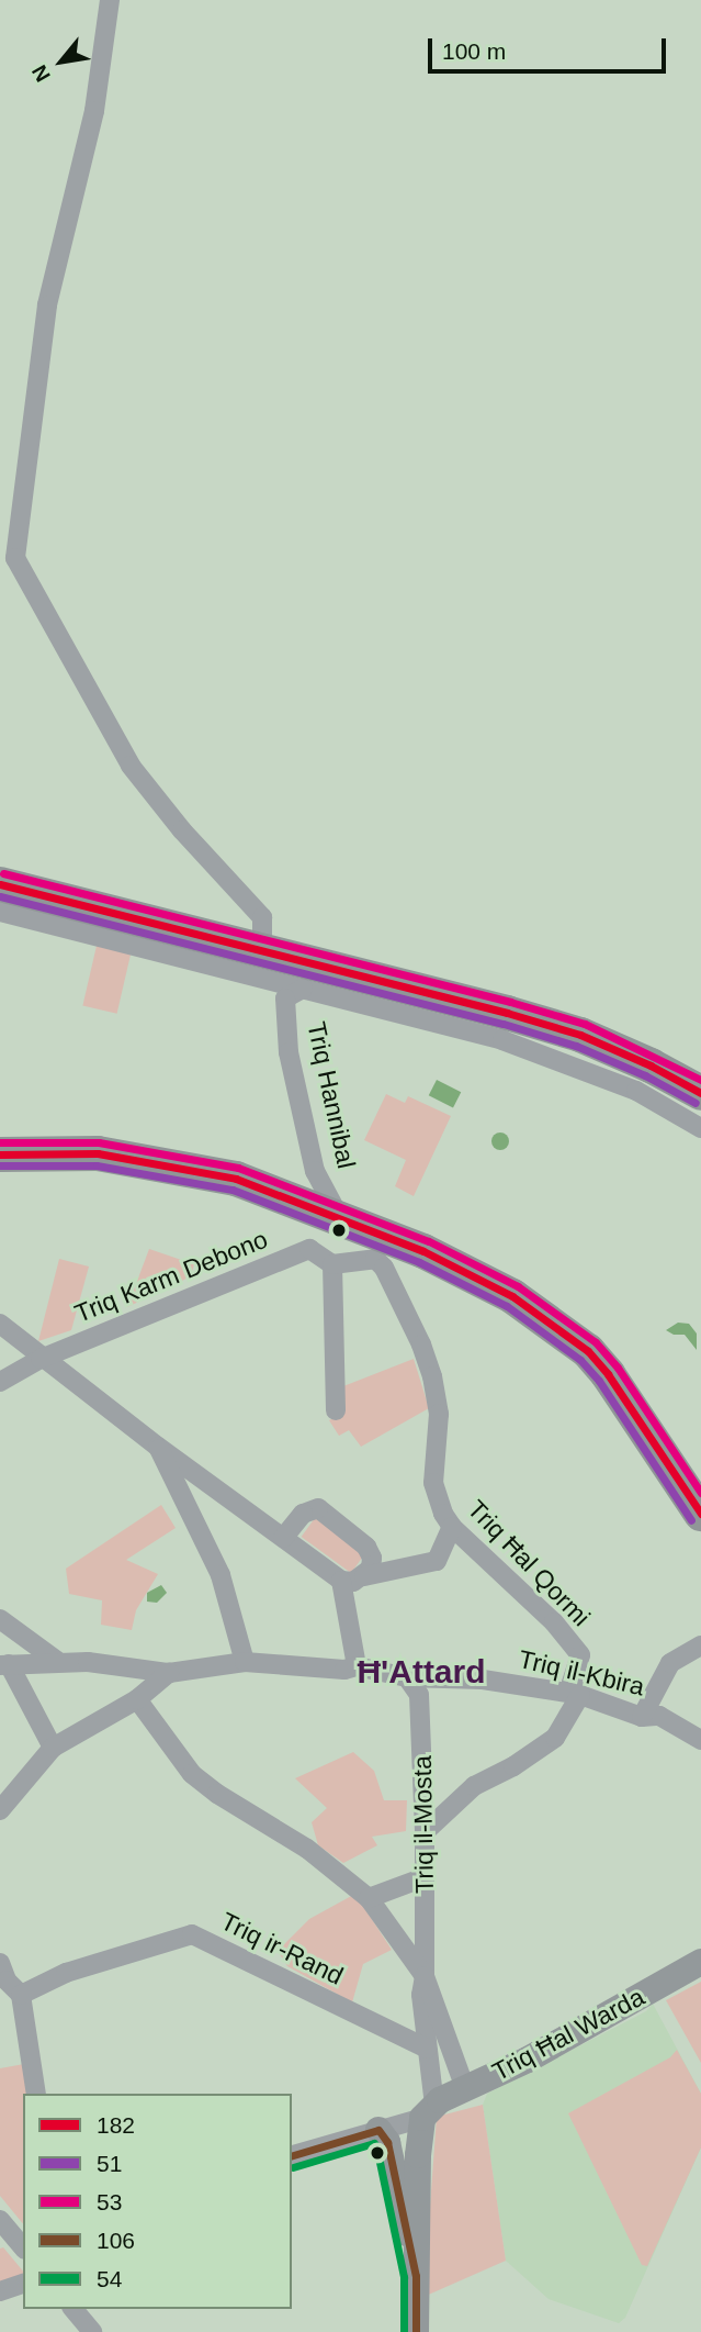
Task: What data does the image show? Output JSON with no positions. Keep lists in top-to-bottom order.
{
  "streets": {
    "street": [
      "Triq Hannibal",
      "Triq Karm Debono",
      "Triq Ħal Qormi",
      "Triq il-Kbira",
      "Triq il-Mosta",
      "Triq ir-Rand",
      "Triq Ħal Warda"
    ]
  },
  "crossings": [
    ["Triq Karm Debono", "Triq Ħal Qormi"],
    ["Triq Ħal Qormi", "Triq il-Kbira"],
    ["Triq il-Kbira", "Triq il-Mosta"],
    ["Triq il-Mosta", "Triq ir-Rand"],
    ["Triq il-Mosta", "Triq Ħal Warda"]
  ],
  "districts": ["Ħ'Attard"],
  "lines": [
    "transit line 53",
    "transit line 182",
    "transit line 51",
    "transit line 106",
    "transit line 54"
  ],
  "legend": [
    "182",
    "51",
    "53",
    "106",
    "54"
  ],
  "scale_bar": "100 m",
  "north": "bottom left"
}
